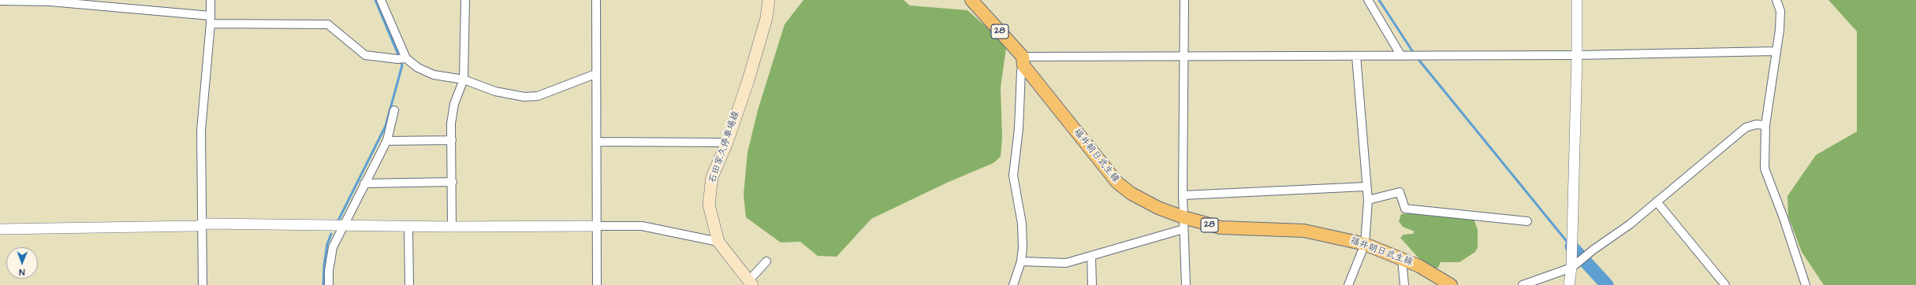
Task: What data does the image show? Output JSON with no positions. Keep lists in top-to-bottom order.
{
  "streets": {
    "main road": ["28", "石田家久停車場線", "福井朝日武生線"]
  },
  "north": "bottom"
}
